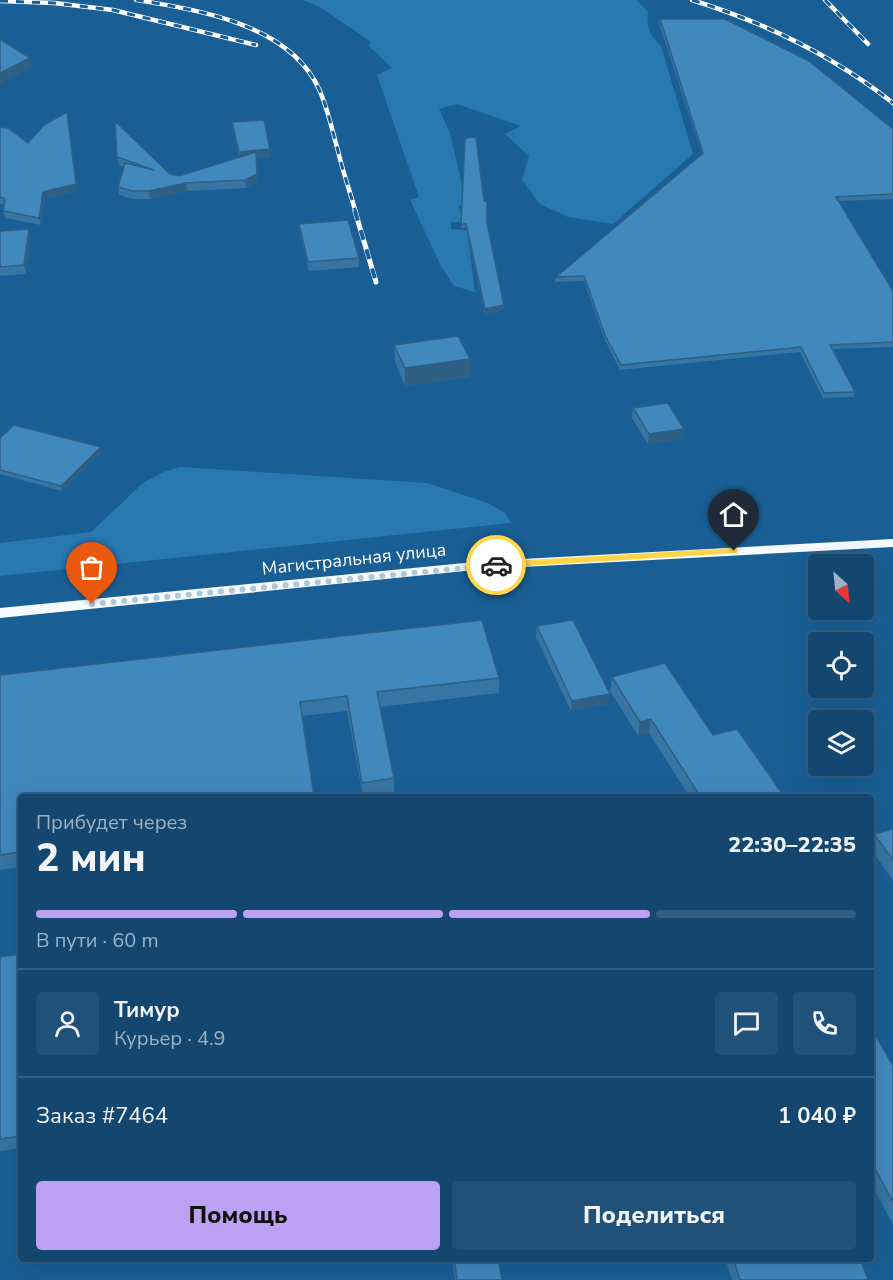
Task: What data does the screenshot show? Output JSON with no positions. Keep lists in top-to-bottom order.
{
  "streets": {
    "main road": ["Магистральная улица"]
  },
  "north": "bottom right",
  "page": {
    "heading": ["2 мин", "Прибудет через", "22:30–22:35"],
    "panel": [
      "Тимур",
      "Курьер · 4.9",
      "Заказ #7464",
      "1 040 ₽"
    ],
    "bar": "В пути · 60 m",
    "buttons": ["Помощь", "Поделиться"]
  }
}
